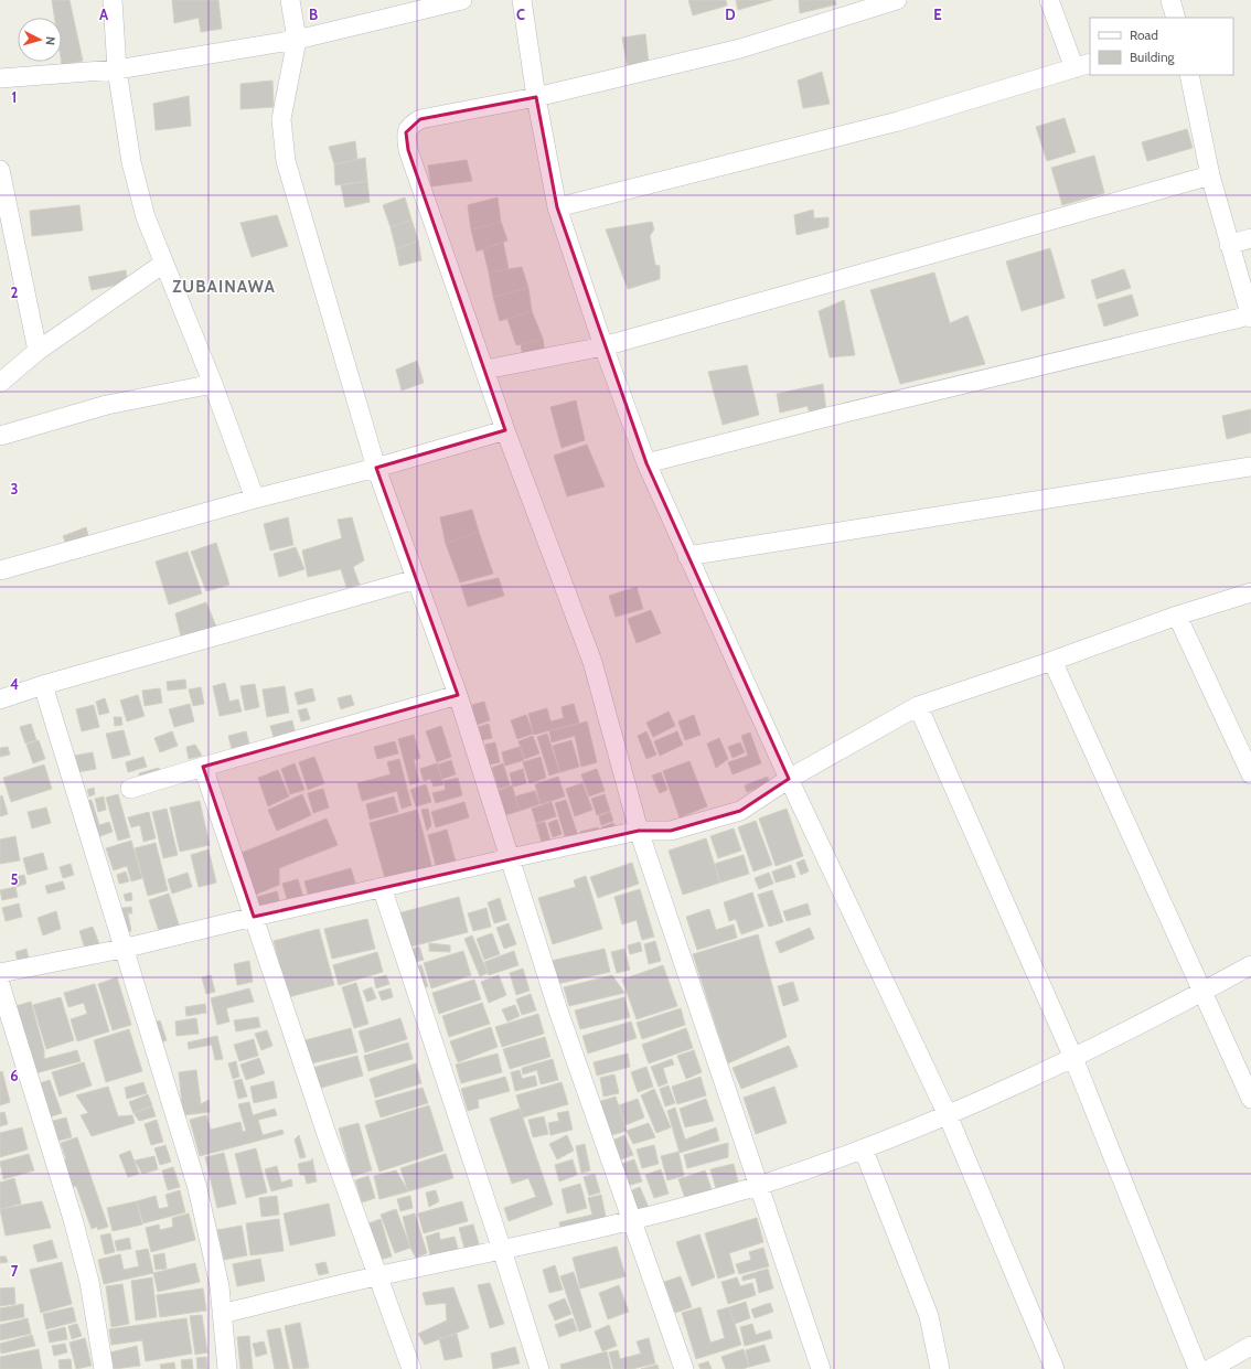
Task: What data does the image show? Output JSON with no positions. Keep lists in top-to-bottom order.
{
  "districts": ["ZUBAINAWA"],
  "legend": ["Road", "Building"],
  "north": "right",
  "grid": {
    "columns": [
      "A",
      "B",
      "C",
      "D",
      "E"
    ],
    "rows": [
      "1",
      "2",
      "3",
      "4",
      "5",
      "6",
      "7"
    ]
  }
}
